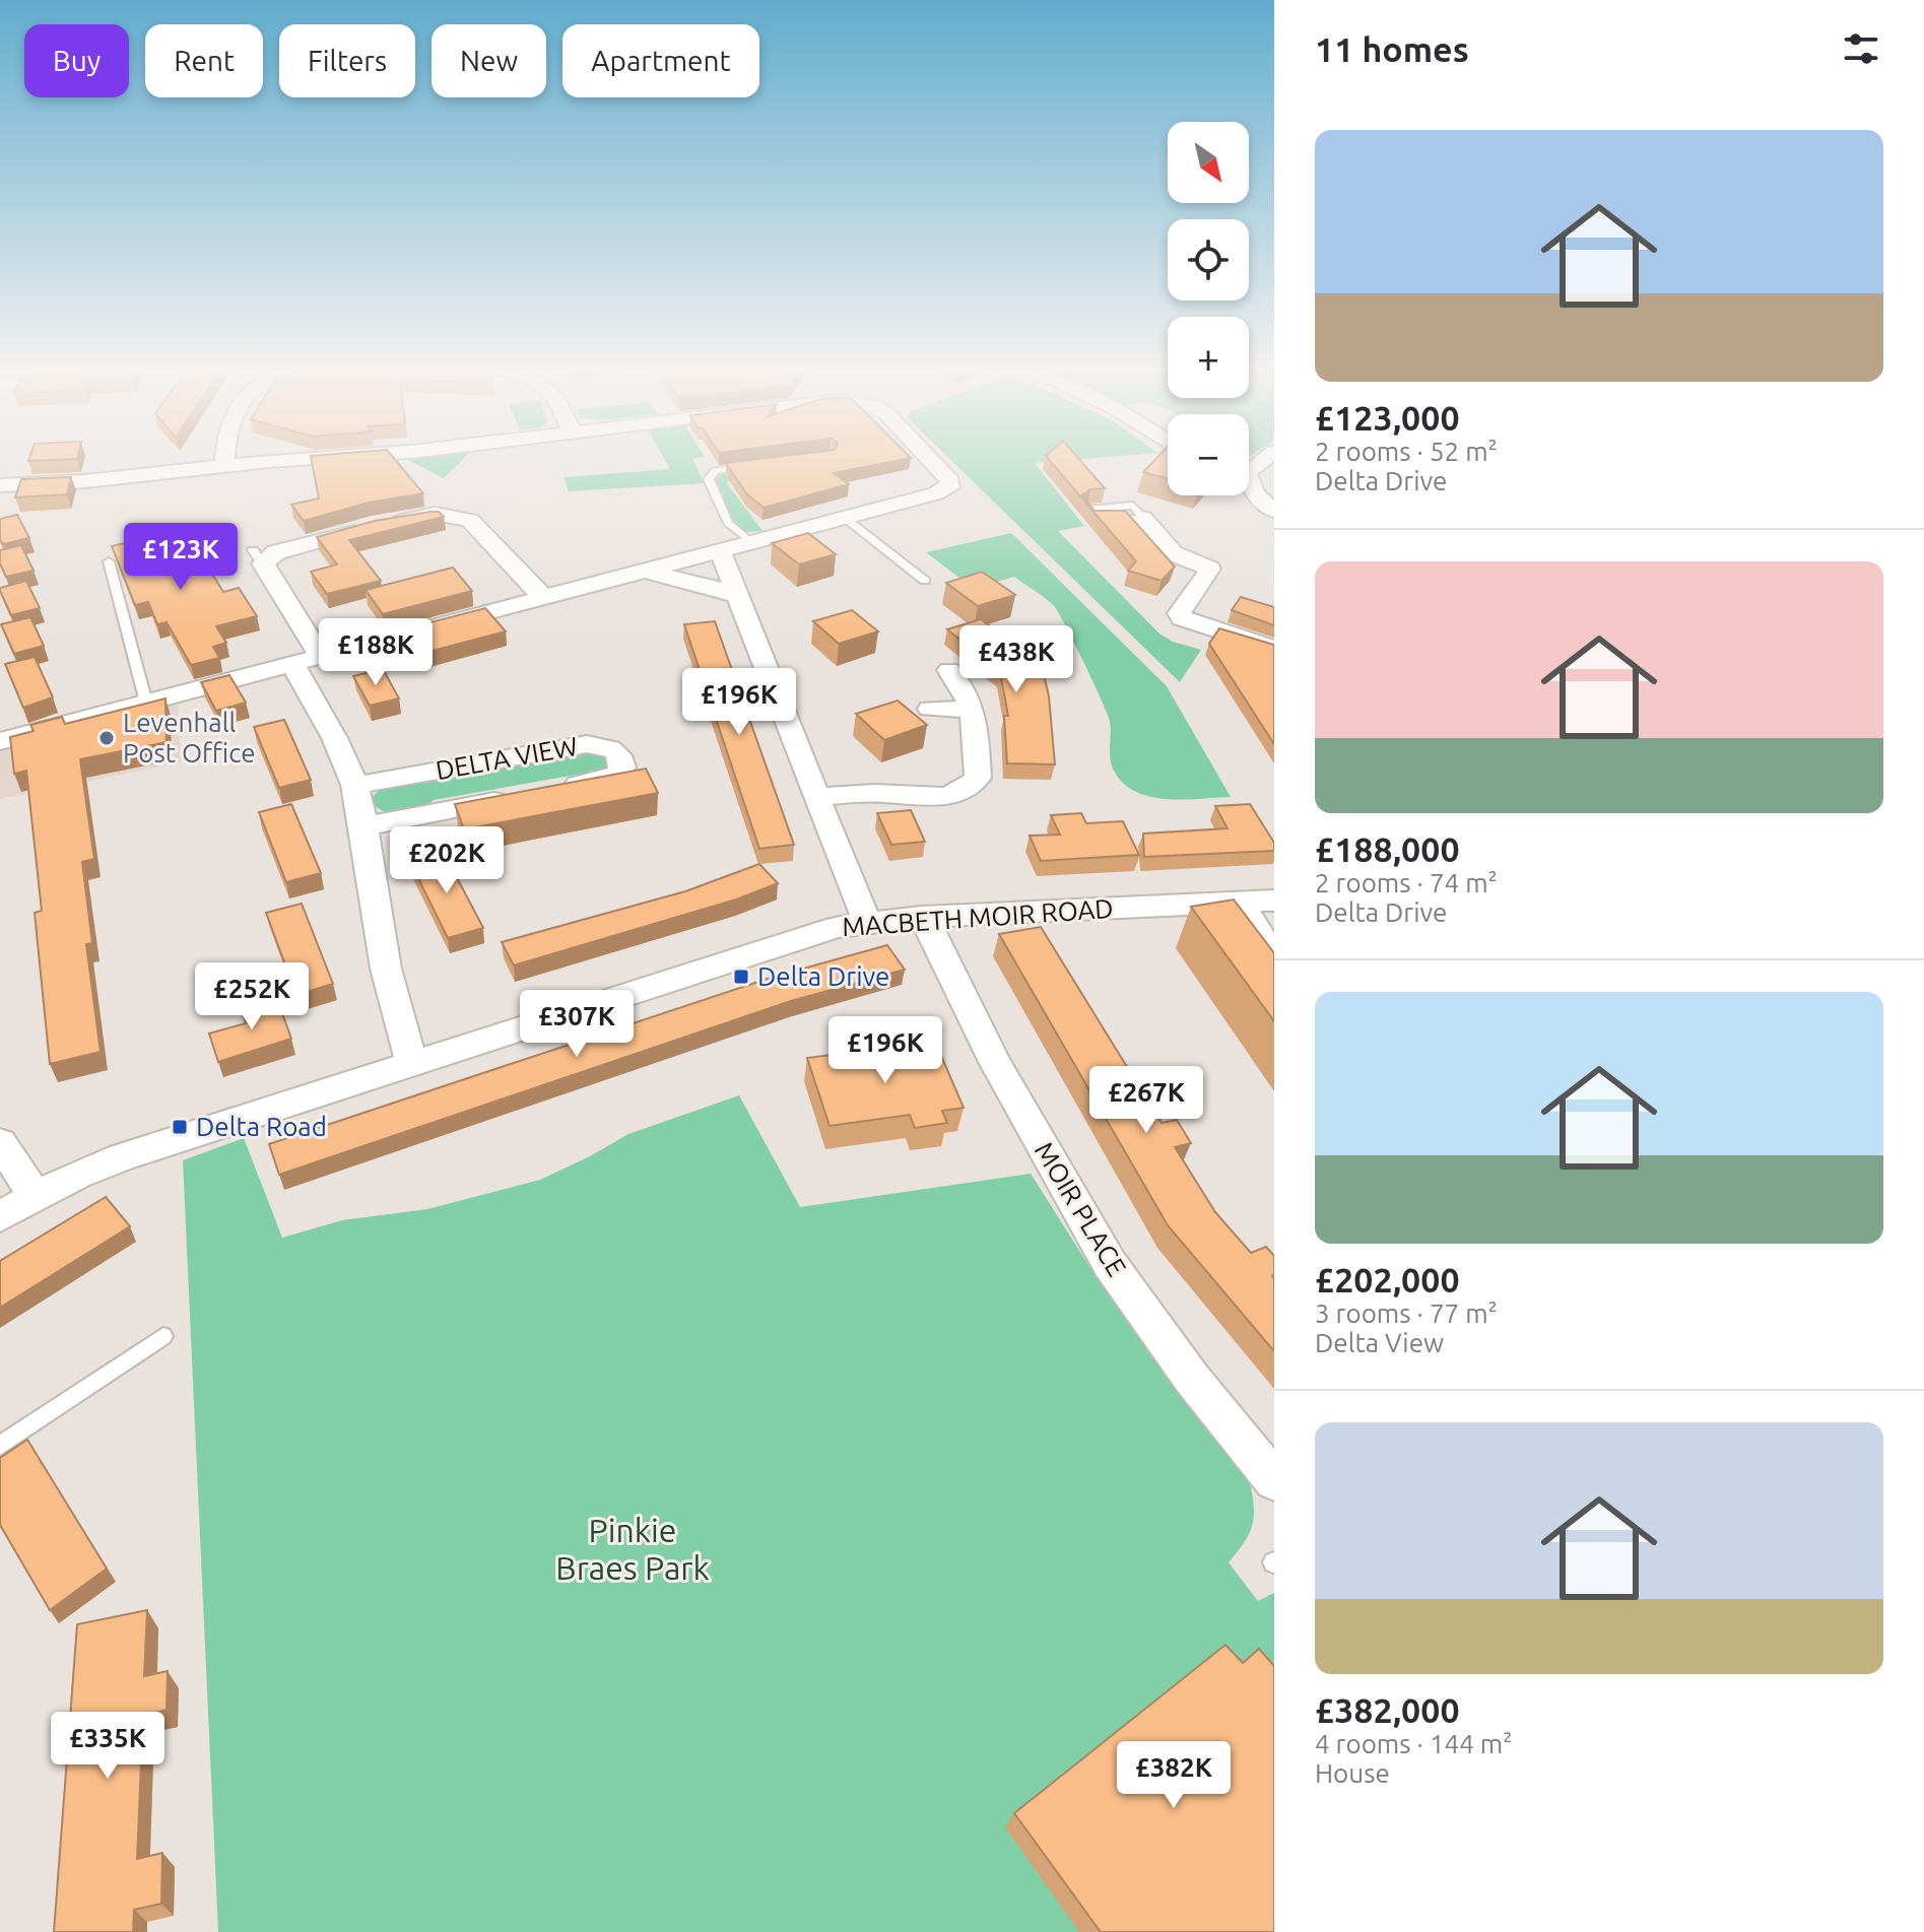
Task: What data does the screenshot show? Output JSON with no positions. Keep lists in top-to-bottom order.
{
  "streets": {
    "street": ["DELTA VIEW", "MACBETH MOIR ROAD", "MOIR PLACE"]
  },
  "crossings": [
    ["MACBETH MOIR ROAD", "MOIR PLACE"]
  ],
  "parks": ["Pinkie Braes Park"],
  "places": {
    "other": ["Levenhall Post Office"],
    "transit": ["Delta Drive", "Delta Road"]
  },
  "north": "bottom right",
  "page": {
    "heading": "11 homes",
    "chip": [
      "Buy",
      "Rent",
      "Filters",
      "New",
      "Apartment"
    ],
    "list": [
      {
        "name": "£123,000",
        "note": "2 rooms · 52 m² · Delta Drive"
      },
      {
        "name": "£188,000",
        "note": "2 rooms · 74 m² · Delta Drive"
      },
      {
        "name": "£202,000",
        "note": "3 rooms · 77 m² · Delta View"
      },
      {
        "name": "£382,000",
        "note": "4 rooms · 144 m² · House"
      }
    ],
    "map_buttons": ["+", "−"],
    "price": [
      "£123K",
      "£188K",
      "£438K",
      "£196K",
      "£202K",
      "£252K",
      "£307K",
      "£196K",
      "£267K",
      "£335K",
      "£382K"
    ]
  }
}
